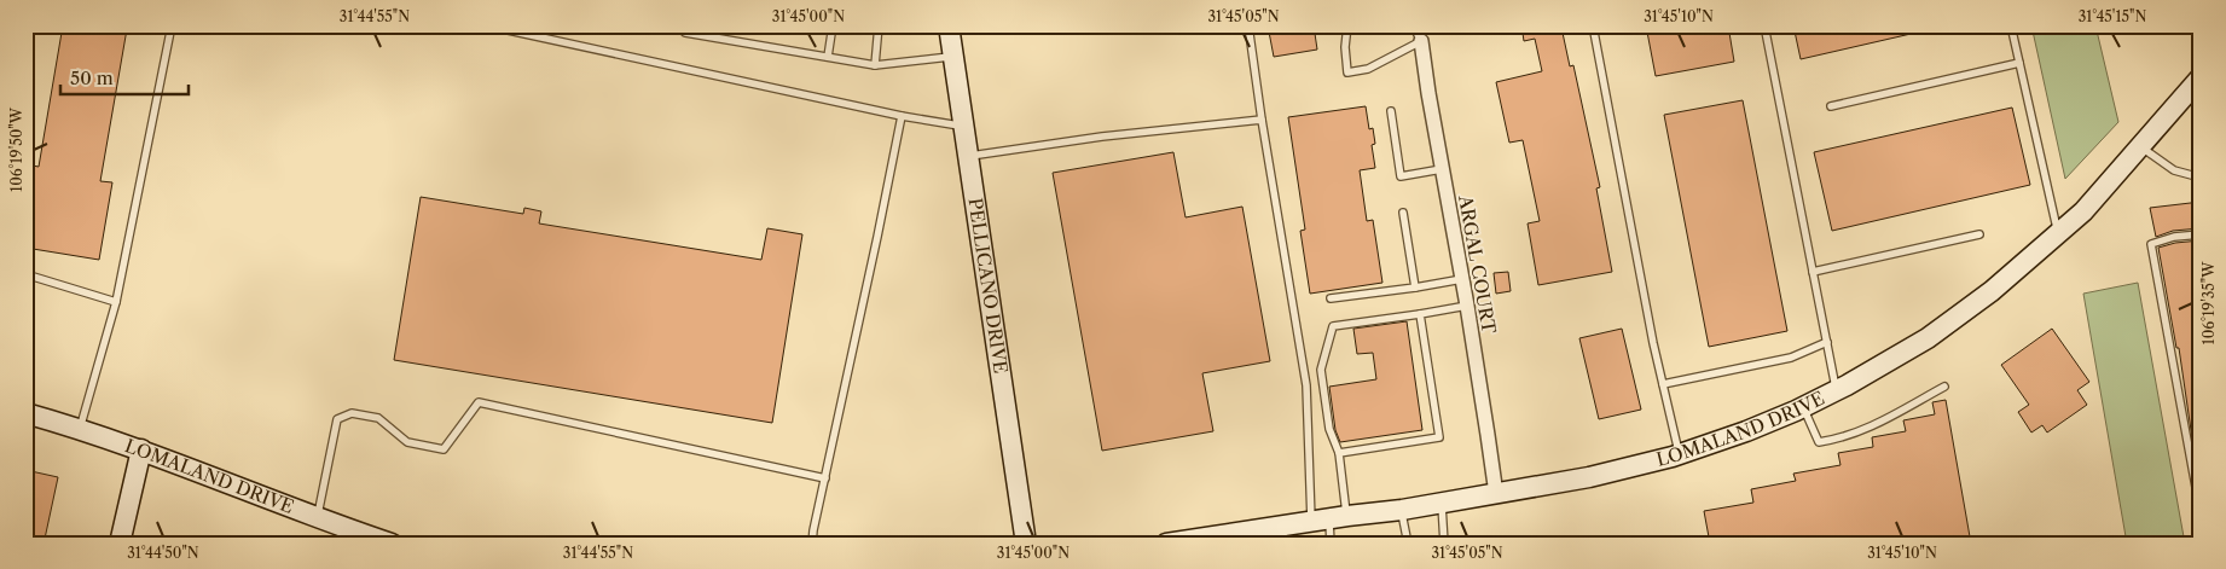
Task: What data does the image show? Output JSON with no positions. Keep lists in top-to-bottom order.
{
  "streets": {
    "street": ["ARGAL COURT", "PELLICANO DRIVE", "LOMALAND DRIVE"]
  },
  "crossings": [
    ["ARGAL COURT", "LOMALAND DRIVE"]
  ],
  "scale_bar": "50 m",
  "coordinates": [
    "31°44'55\"N",
    "31°45'00\"N",
    "31°45'05\"N",
    "31°45'10\"N",
    "31°45'15\"N",
    "106°19'50\"W",
    "106°19'35\"W",
    "31°44'50\"N"
  ]
}
